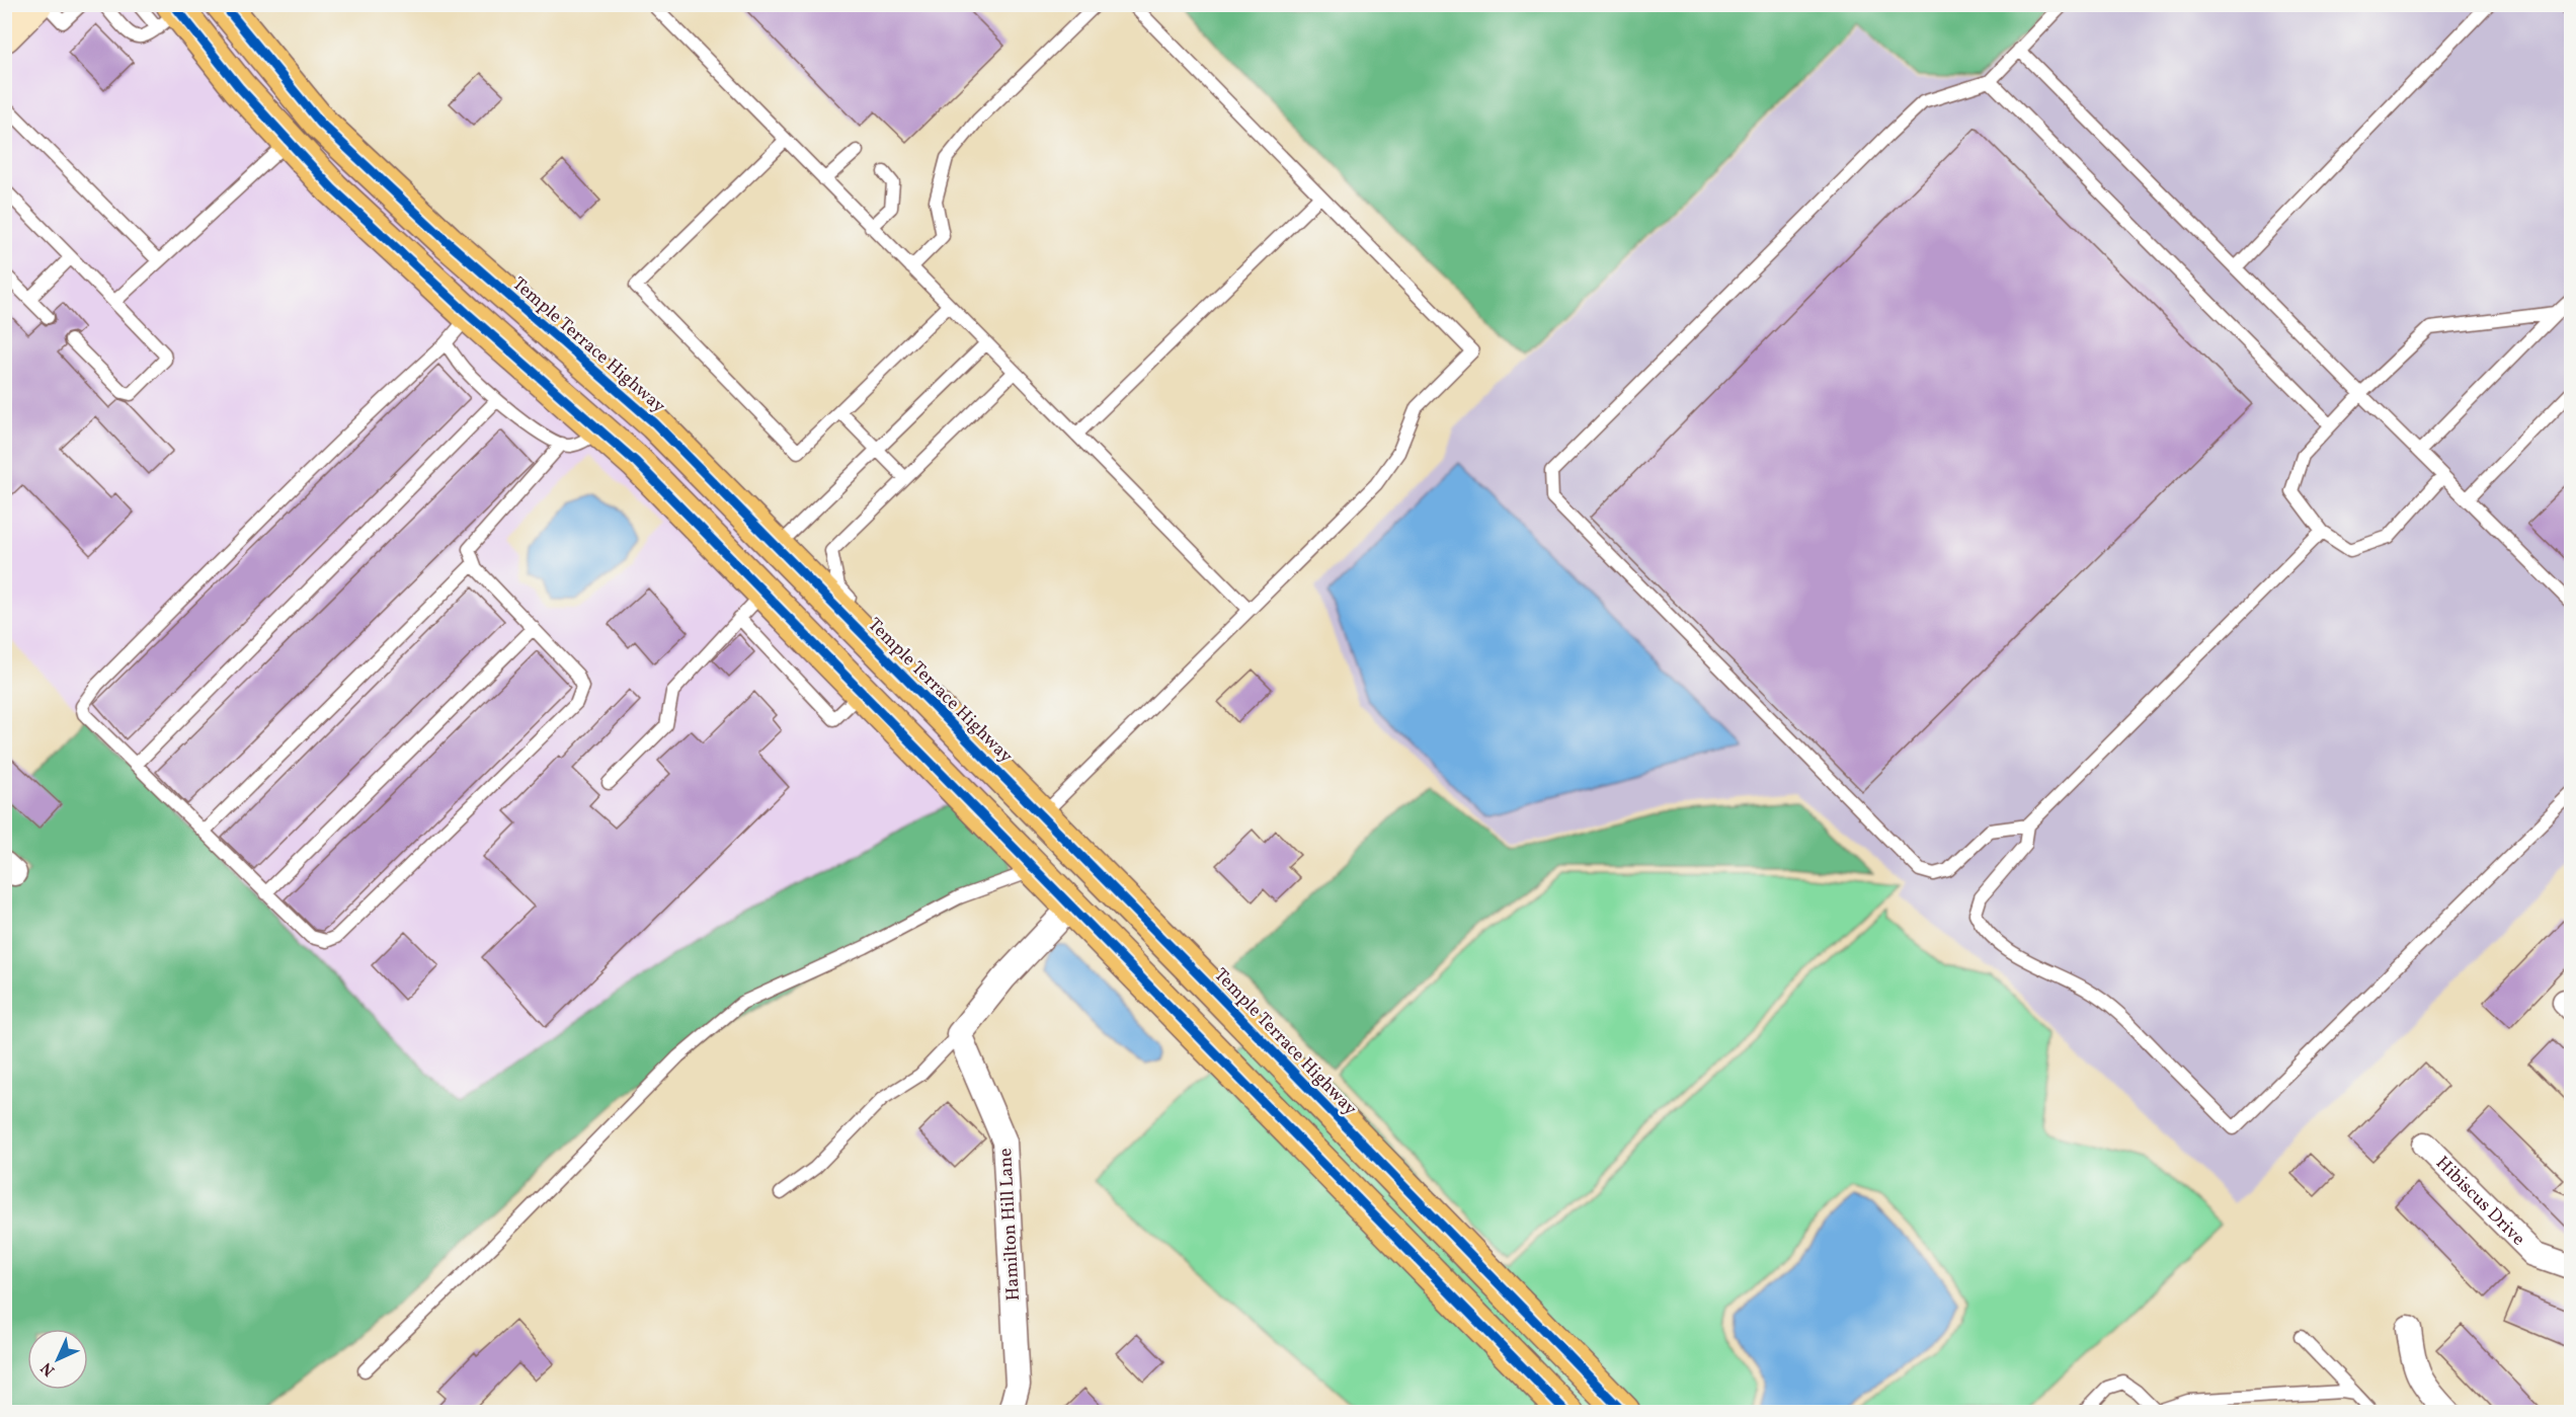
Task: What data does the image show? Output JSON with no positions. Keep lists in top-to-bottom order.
{
  "streets": {
    "main road": ["Temple Terrace Highway"],
    "street": ["Hibiscus Drive", "Hamilton Hill Lane"]
  },
  "north": "bottom left"
}
